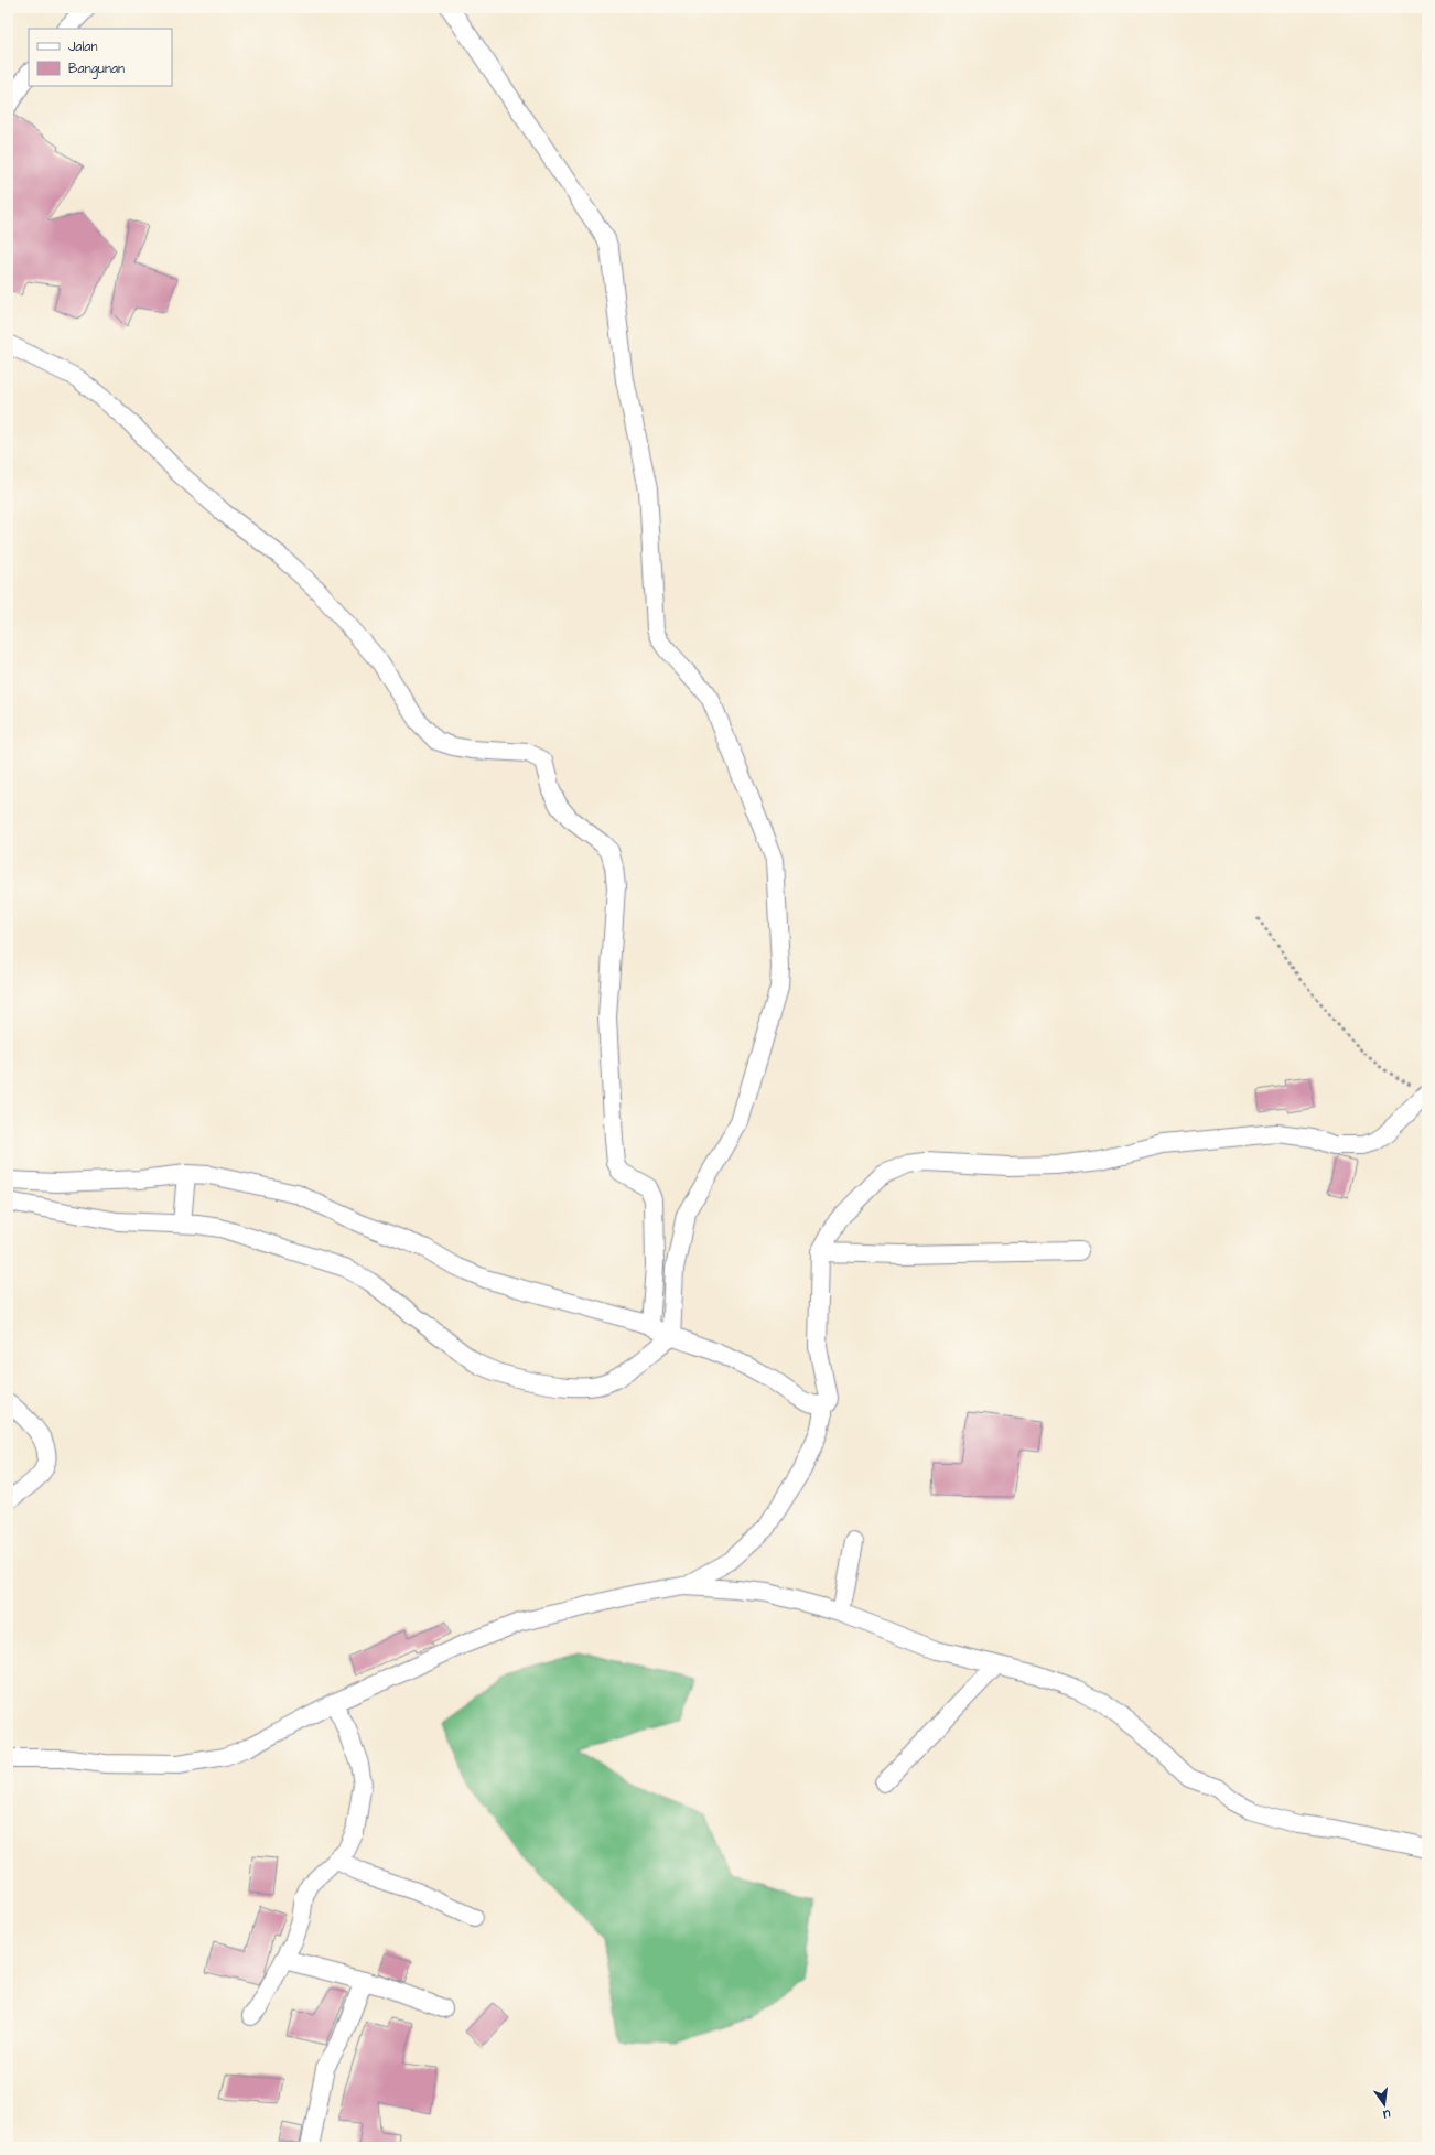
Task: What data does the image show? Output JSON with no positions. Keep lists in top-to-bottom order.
{
  "legend": ["Jalan", "Bangunan"],
  "north": "bottom"
}
